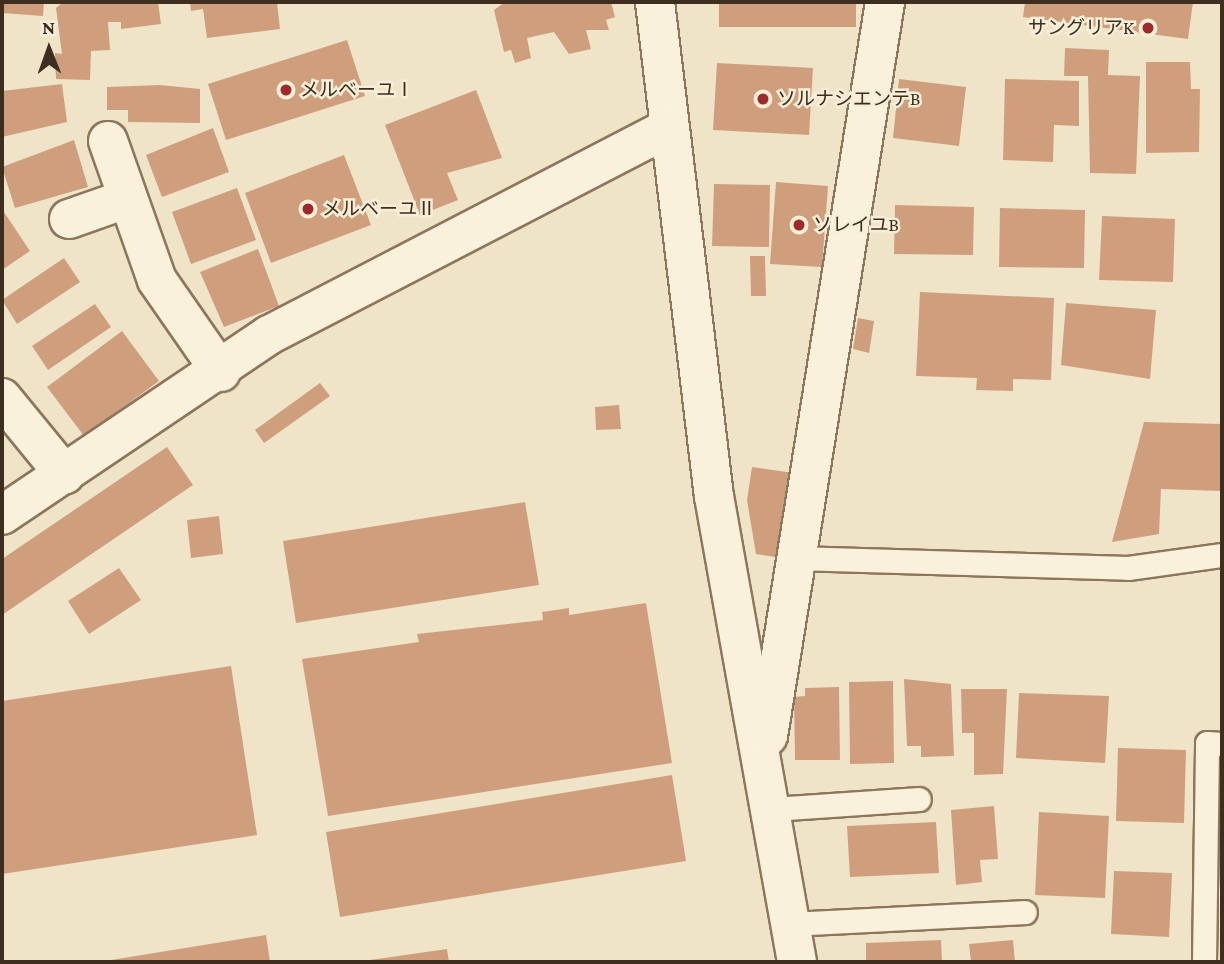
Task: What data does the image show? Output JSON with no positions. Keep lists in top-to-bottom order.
{
  "places": [
    "サングリアK",
    "メルベーユⅠ",
    "ソルナシエンテB",
    "メルベーユⅡ",
    "ソレイユB"
  ],
  "north": "top"
}
